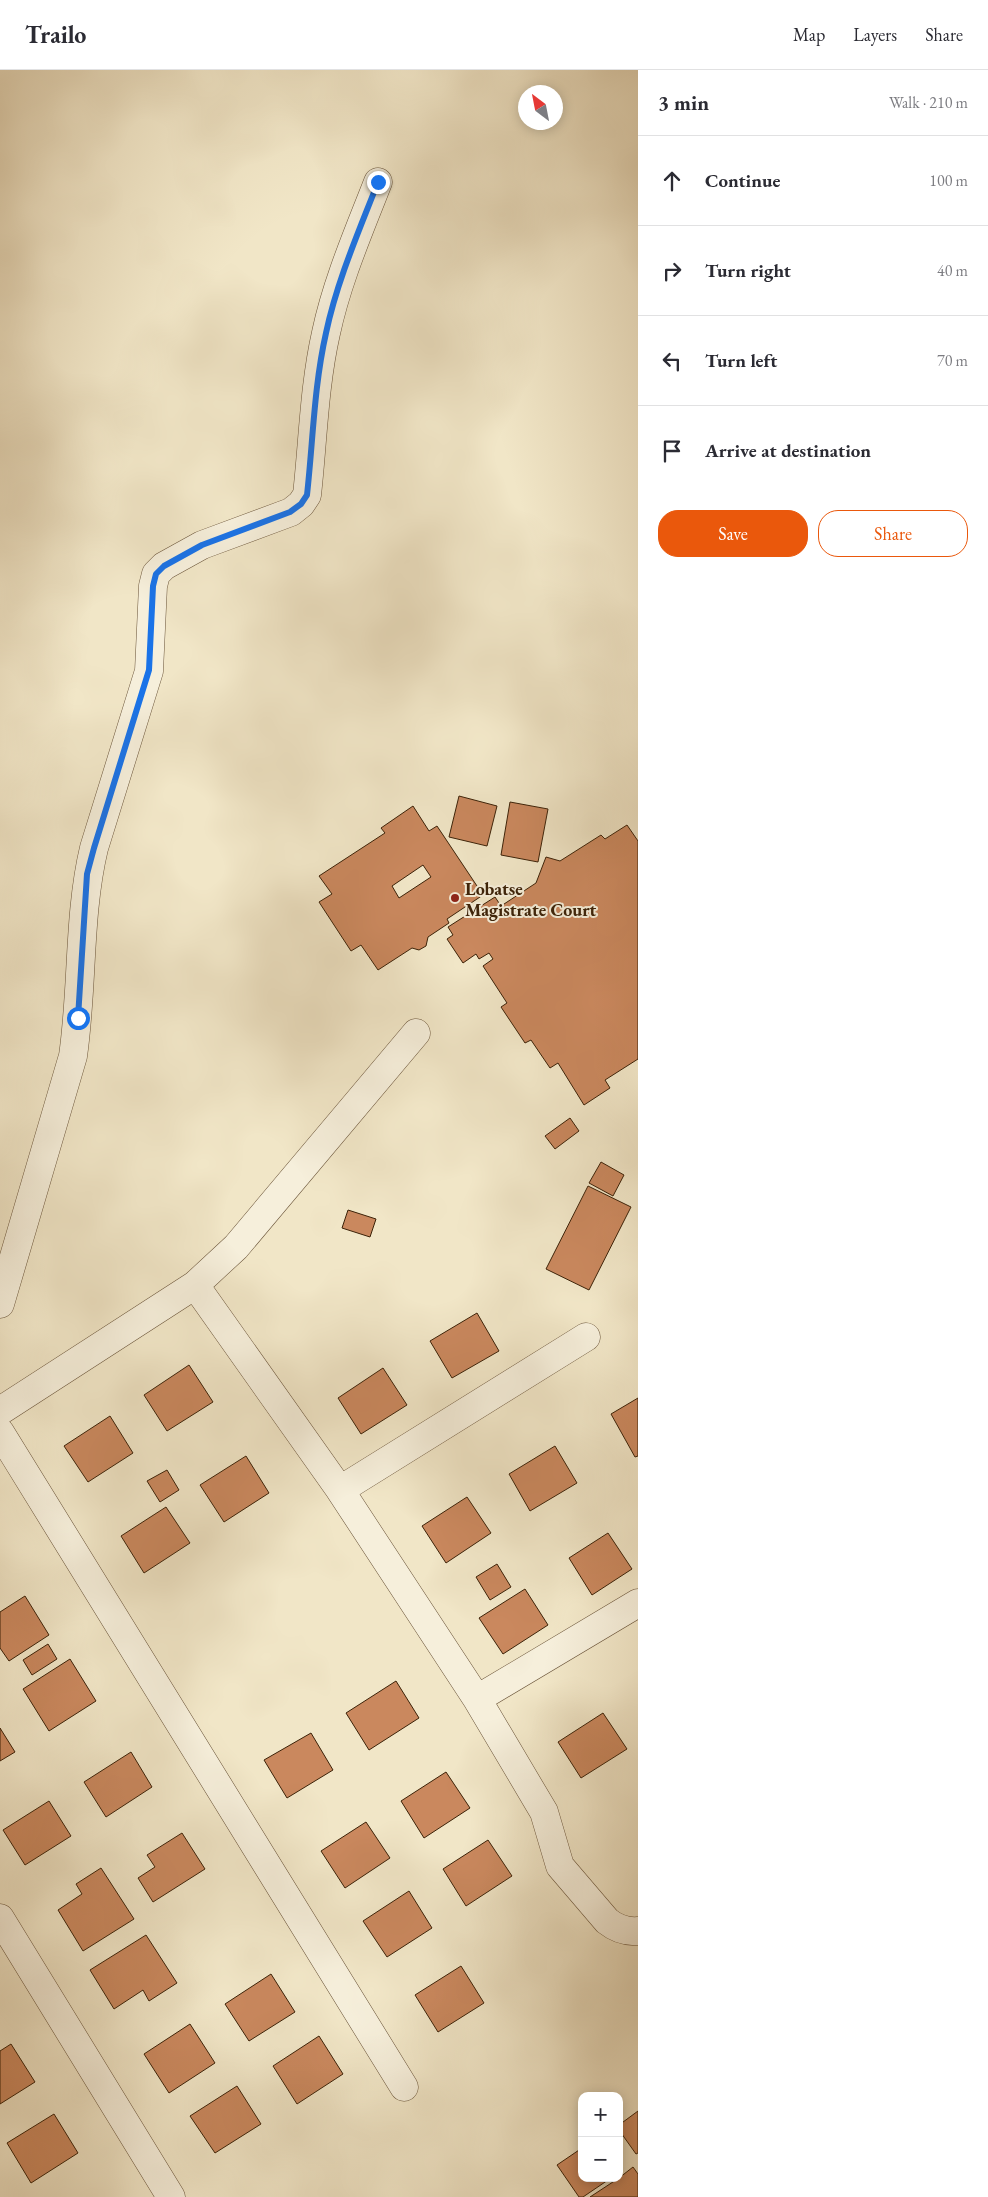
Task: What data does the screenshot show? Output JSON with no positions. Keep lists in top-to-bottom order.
{
  "places": ["Lobatse Magistrate Court"],
  "north": "top left",
  "page": {
    "header": "Trailo",
    "nav": ["Map", "Layers", "Share"],
    "heading": ["3 min", "Walk · 210 m"],
    "list": [
      ["Continue", "100 m"],
      ["Turn right", "40 m"],
      ["Turn left", "70 m"],
      "Arrive at destination"
    ],
    "buttons": ["Save", "Share"],
    "map_buttons": ["+", "−"]
  }
}
